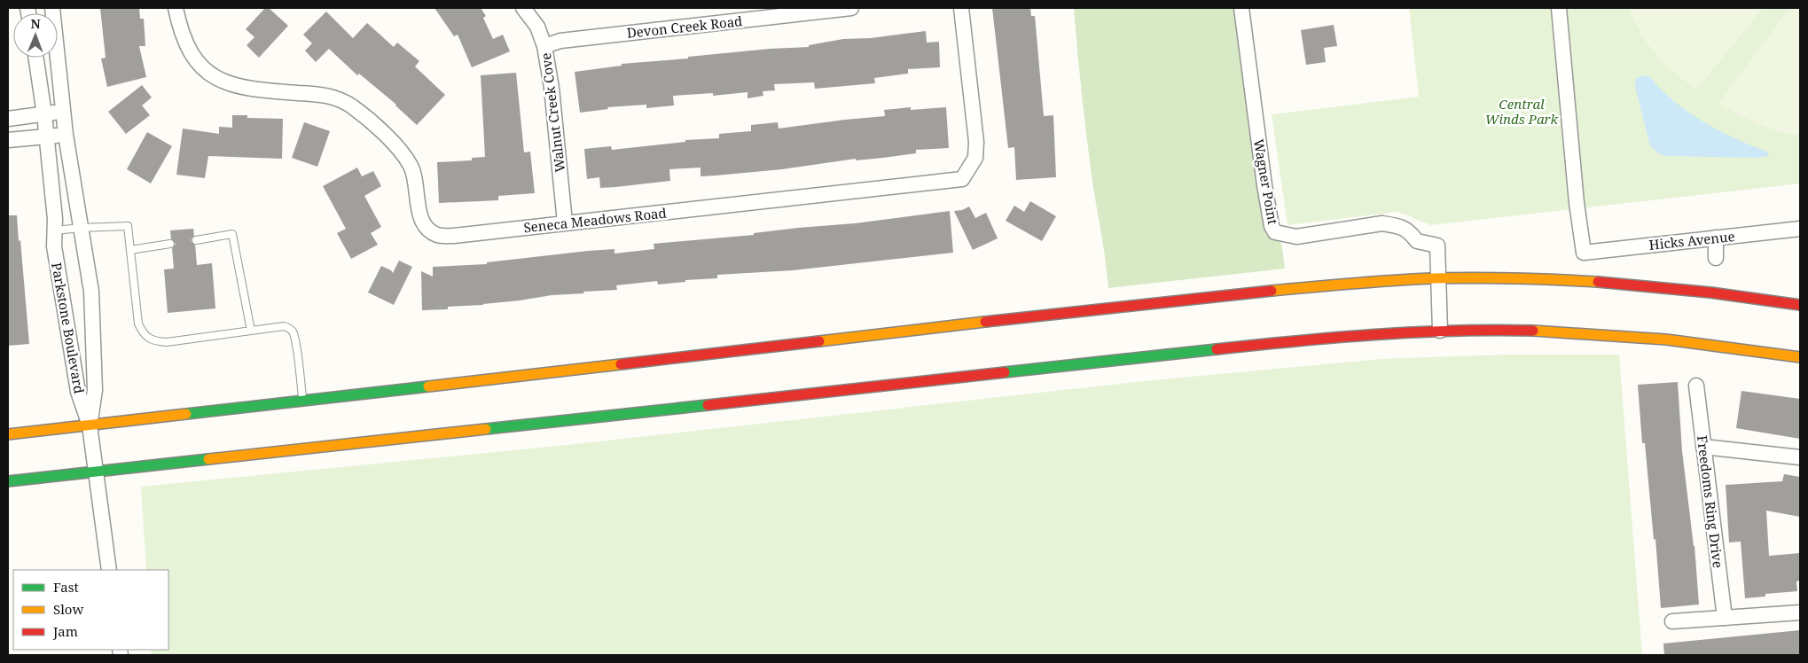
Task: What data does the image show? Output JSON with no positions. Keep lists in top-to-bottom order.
{
  "streets": {
    "street": [
      "Devon Creek Road",
      "Walnut Creek Cove",
      "Wagner Point",
      "Seneca Meadows Road",
      "Hicks Avenue",
      "Parkstone Boulevard",
      "Freedoms Ring Drive"
    ]
  },
  "crossings": [
    ["Devon Creek Road", "Walnut Creek Cove"],
    ["Walnut Creek Cove", "Seneca Meadows Road"]
  ],
  "parks": ["Central Winds Park"],
  "legend": ["Fast", "Slow", "Jam"],
  "north": "top"
}
